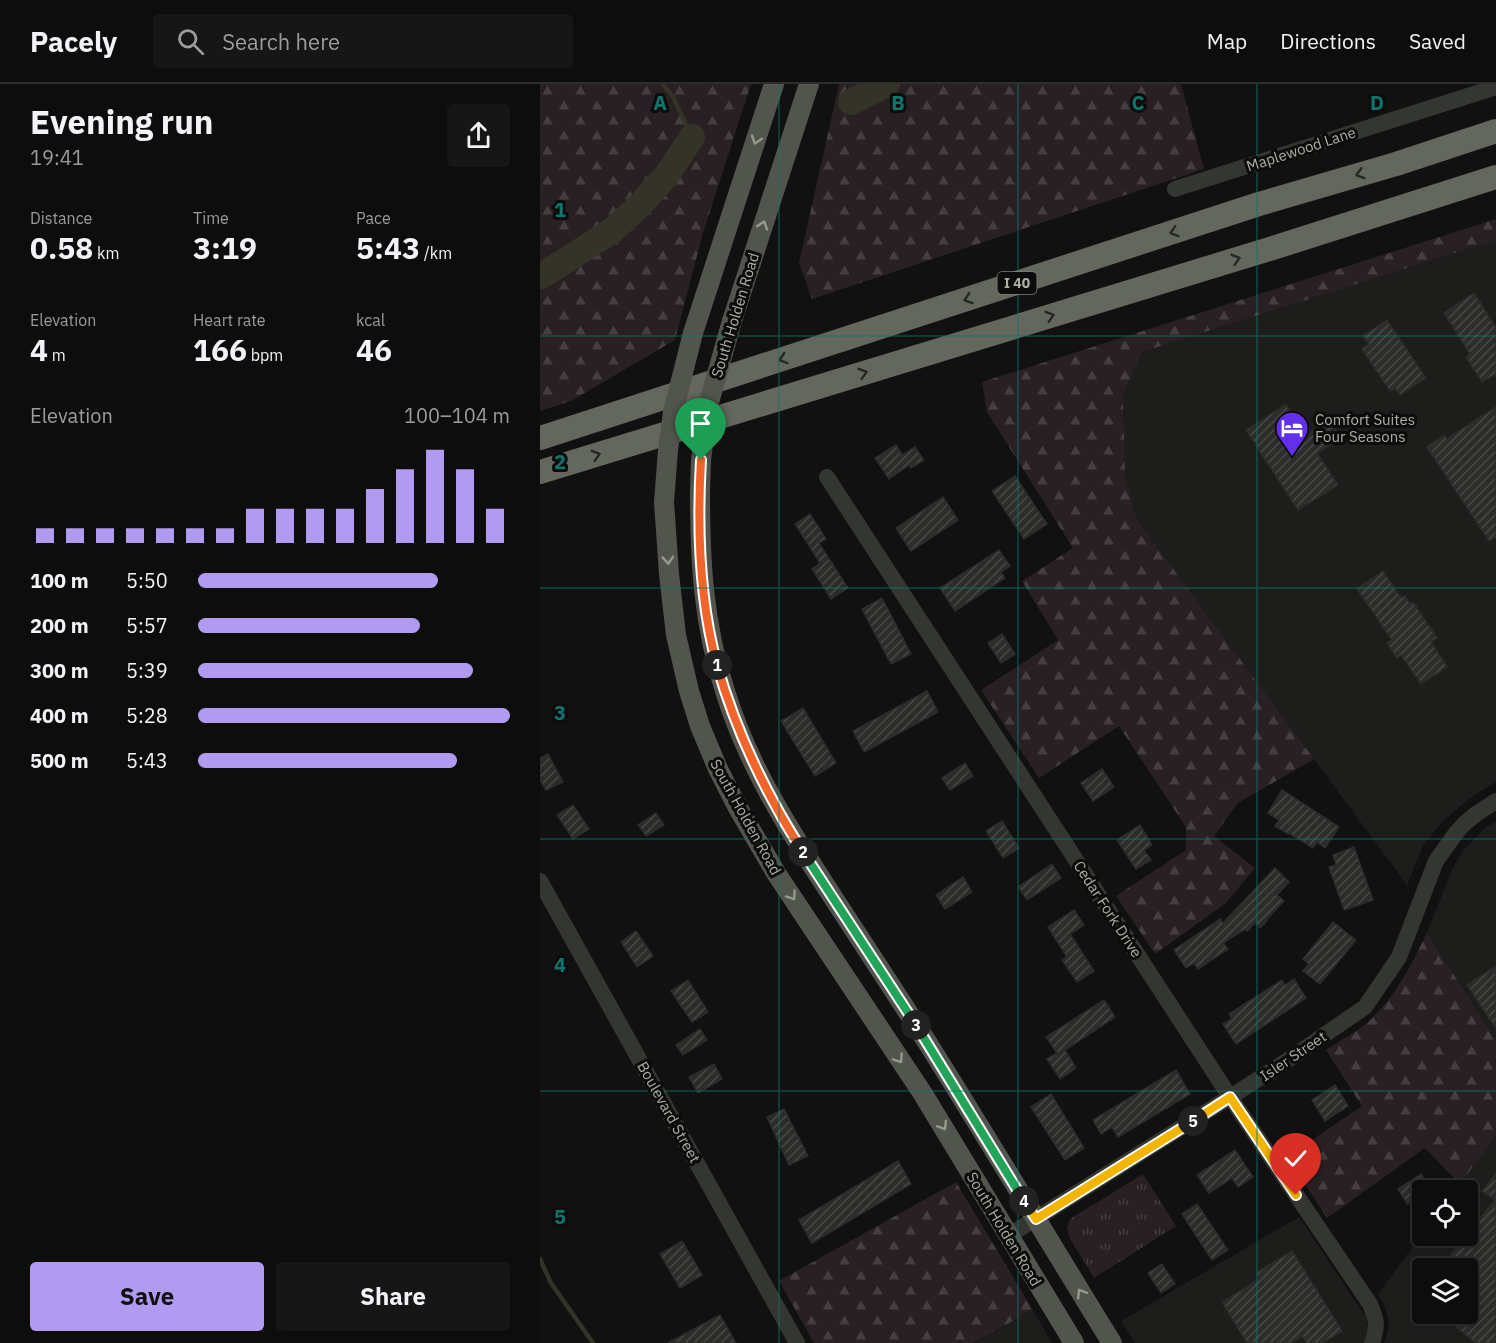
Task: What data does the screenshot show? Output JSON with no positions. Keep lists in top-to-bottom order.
{
  "streets": {
    "highway": ["I 40"],
    "main road": ["South Holden Road"],
    "street": [
      "Maplewood Lane",
      "Cedar Fork Drive",
      "Isler Street",
      "Boulevard Street"
    ]
  },
  "crossings": [
    ["South Holden Road", "Isler Street"],
    ["Cedar Fork Drive", "Isler Street"]
  ],
  "places": {
    "hotel": ["Comfort Suites Four Seasons"]
  },
  "page": {
    "header": "Pacely",
    "search": "Search here",
    "nav": ["Map", "Directions", "Saved"],
    "heading": ["Evening run", "19:41"],
    "stats": [
      ["Distance", "0.58 km"],
      ["Time", "3:19"],
      ["Pace", "5:43 /km"],
      ["Elevation", "4 m"],
      ["Heart rate", "166 bpm"],
      ["kcal", "46"]
    ],
    "chart": ["Elevation", "100–104 m"],
    "list": [
      {
        "name": "100 m",
        "note": "5:50"
      },
      {
        "name": "200 m",
        "note": "5:57"
      },
      {
        "name": "300 m",
        "note": "5:39"
      },
      {
        "name": "400 m",
        "note": "5:28"
      },
      {
        "name": "500 m",
        "note": "5:43"
      }
    ],
    "pins": [
      "1",
      "2",
      "3",
      "5",
      "4"
    ],
    "buttons": ["Save", "Share"]
  },
  "grid": {
    "columns": [
      "A",
      "B",
      "C",
      "D"
    ],
    "rows": [
      "1",
      "2",
      "3",
      "4",
      "5"
    ]
  }
}
